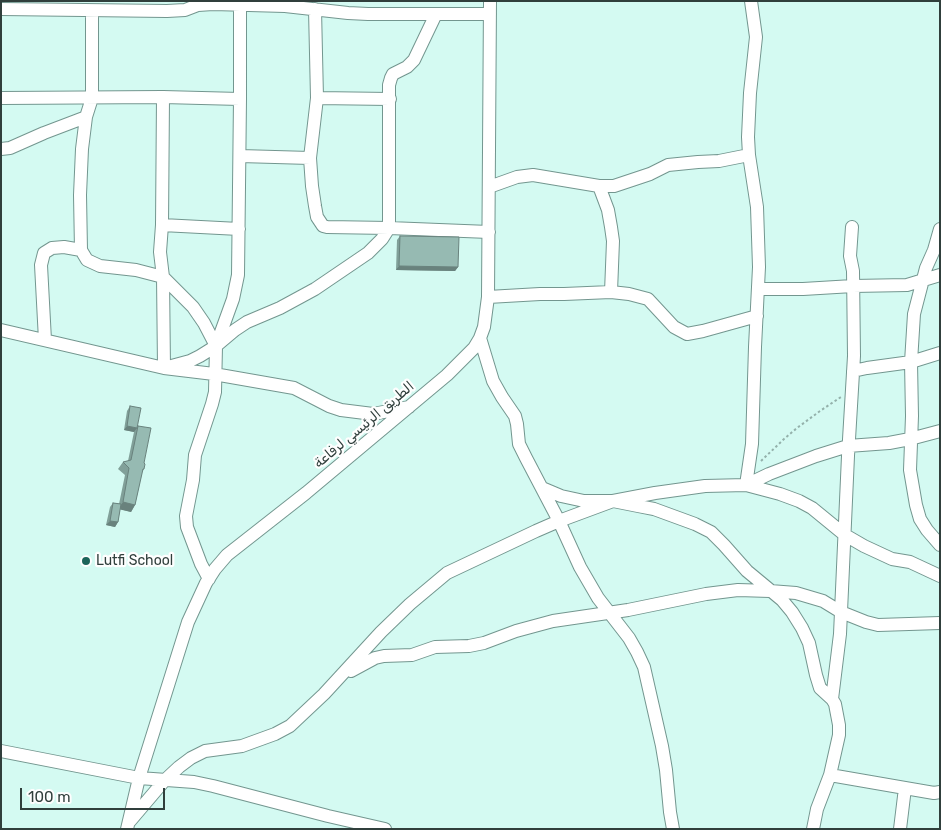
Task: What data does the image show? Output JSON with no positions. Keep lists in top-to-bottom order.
{
  "streets": {
    "street": ["الطريق الرئيسي لرفاعة"]
  },
  "places": ["Lutfi School"],
  "scale_bar": "100 m"
}
